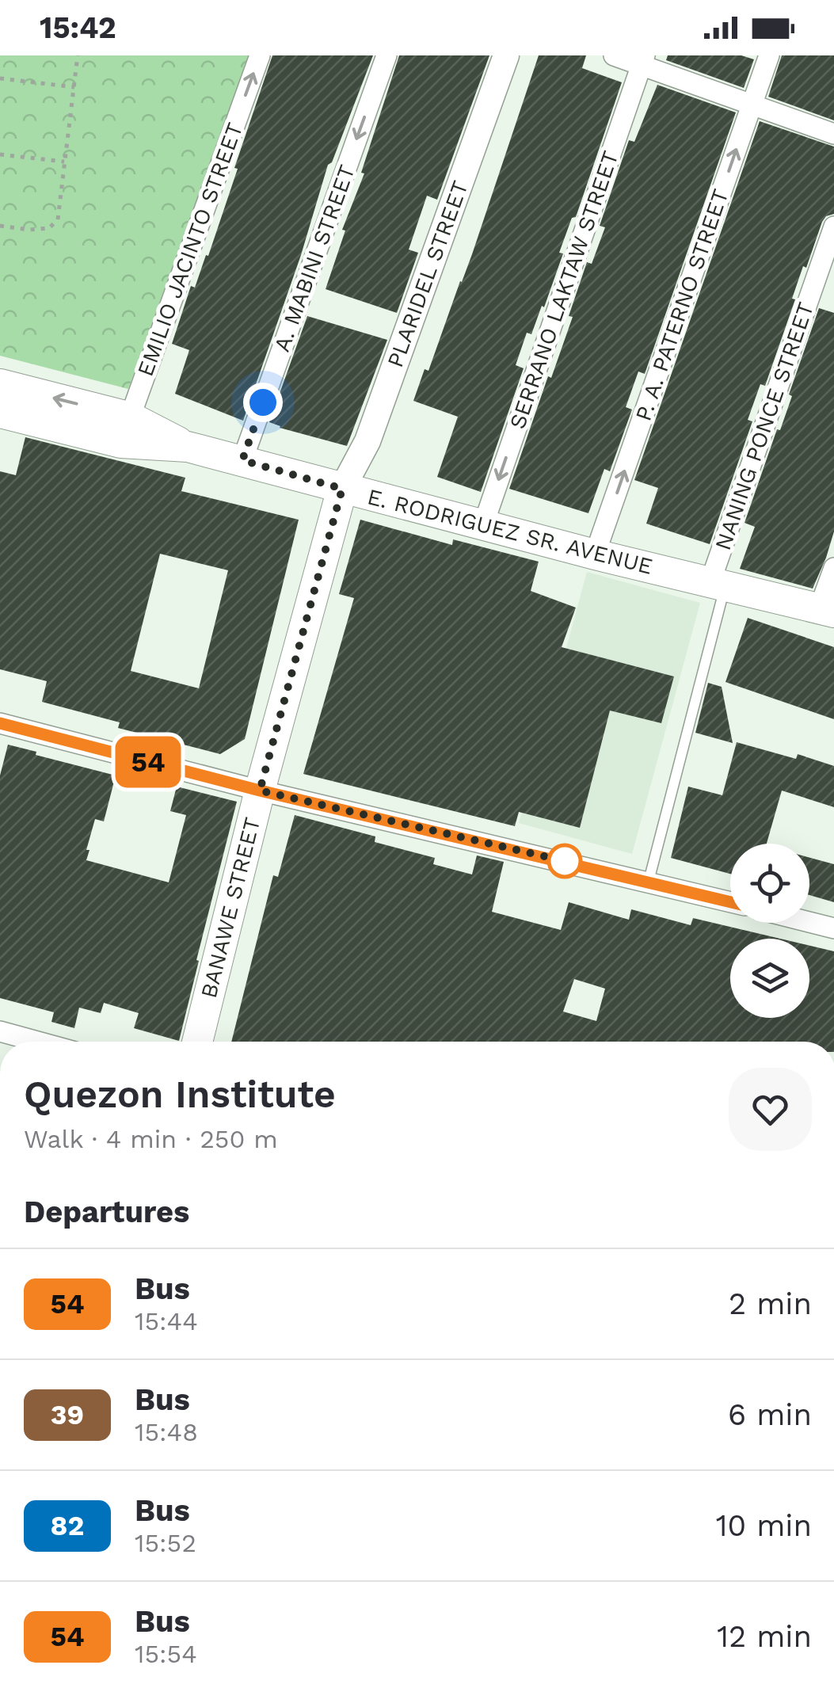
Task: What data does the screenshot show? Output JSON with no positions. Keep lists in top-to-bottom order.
{
  "streets": {
    "main road": ["E. RODRIGUEZ SR. AVENUE", "BANAWE STREET"],
    "street": [
      "EMILIO JACINTO STREET",
      "A. MABINI STREET",
      "PLARIDEL STREET",
      "SERRANO LAKTAW STREET",
      "P. A. PATERNO STREET",
      "NANING PONCE STREET"
    ]
  },
  "crossings": [
    ["EMILIO JACINTO STREET", "E. RODRIGUEZ SR. AVENUE"],
    ["A. MABINI STREET", "E. RODRIGUEZ SR. AVENUE"],
    ["PLARIDEL STREET", "E. RODRIGUEZ SR. AVENUE"],
    ["PLARIDEL STREET", "BANAWE STREET"],
    ["SERRANO LAKTAW STREET", "E. RODRIGUEZ SR. AVENUE"],
    ["P. A. PATERNO STREET", "E. RODRIGUEZ SR. AVENUE"],
    ["NANING PONCE STREET", "E. RODRIGUEZ SR. AVENUE"],
    ["E. RODRIGUEZ SR. AVENUE", "BANAWE STREET"]
  ],
  "one_way": [
    "EMILIO JACINTO STREET",
    "A. MABINI STREET",
    "SERRANO LAKTAW STREET",
    "P. A. PATERNO STREET"
  ],
  "lines": ["bus line 54"],
  "page": {
    "status": "15:42",
    "on_map": "54",
    "heading": [
      ["Quezon Institute", "Walk · 4 min · 250 m"],
      "Departures"
    ],
    "list": [
      {
        "mark": "54",
        "name": "Bus",
        "note": "15:44",
        "value": "2 min"
      },
      {
        "mark": "39",
        "name": "Bus",
        "note": "15:48",
        "value": "6 min"
      },
      {
        "mark": "82",
        "name": "Bus",
        "note": "15:52",
        "value": "10 min"
      },
      {
        "mark": "54",
        "name": "Bus",
        "note": "15:54",
        "value": "12 min"
      }
    ]
  }
}
